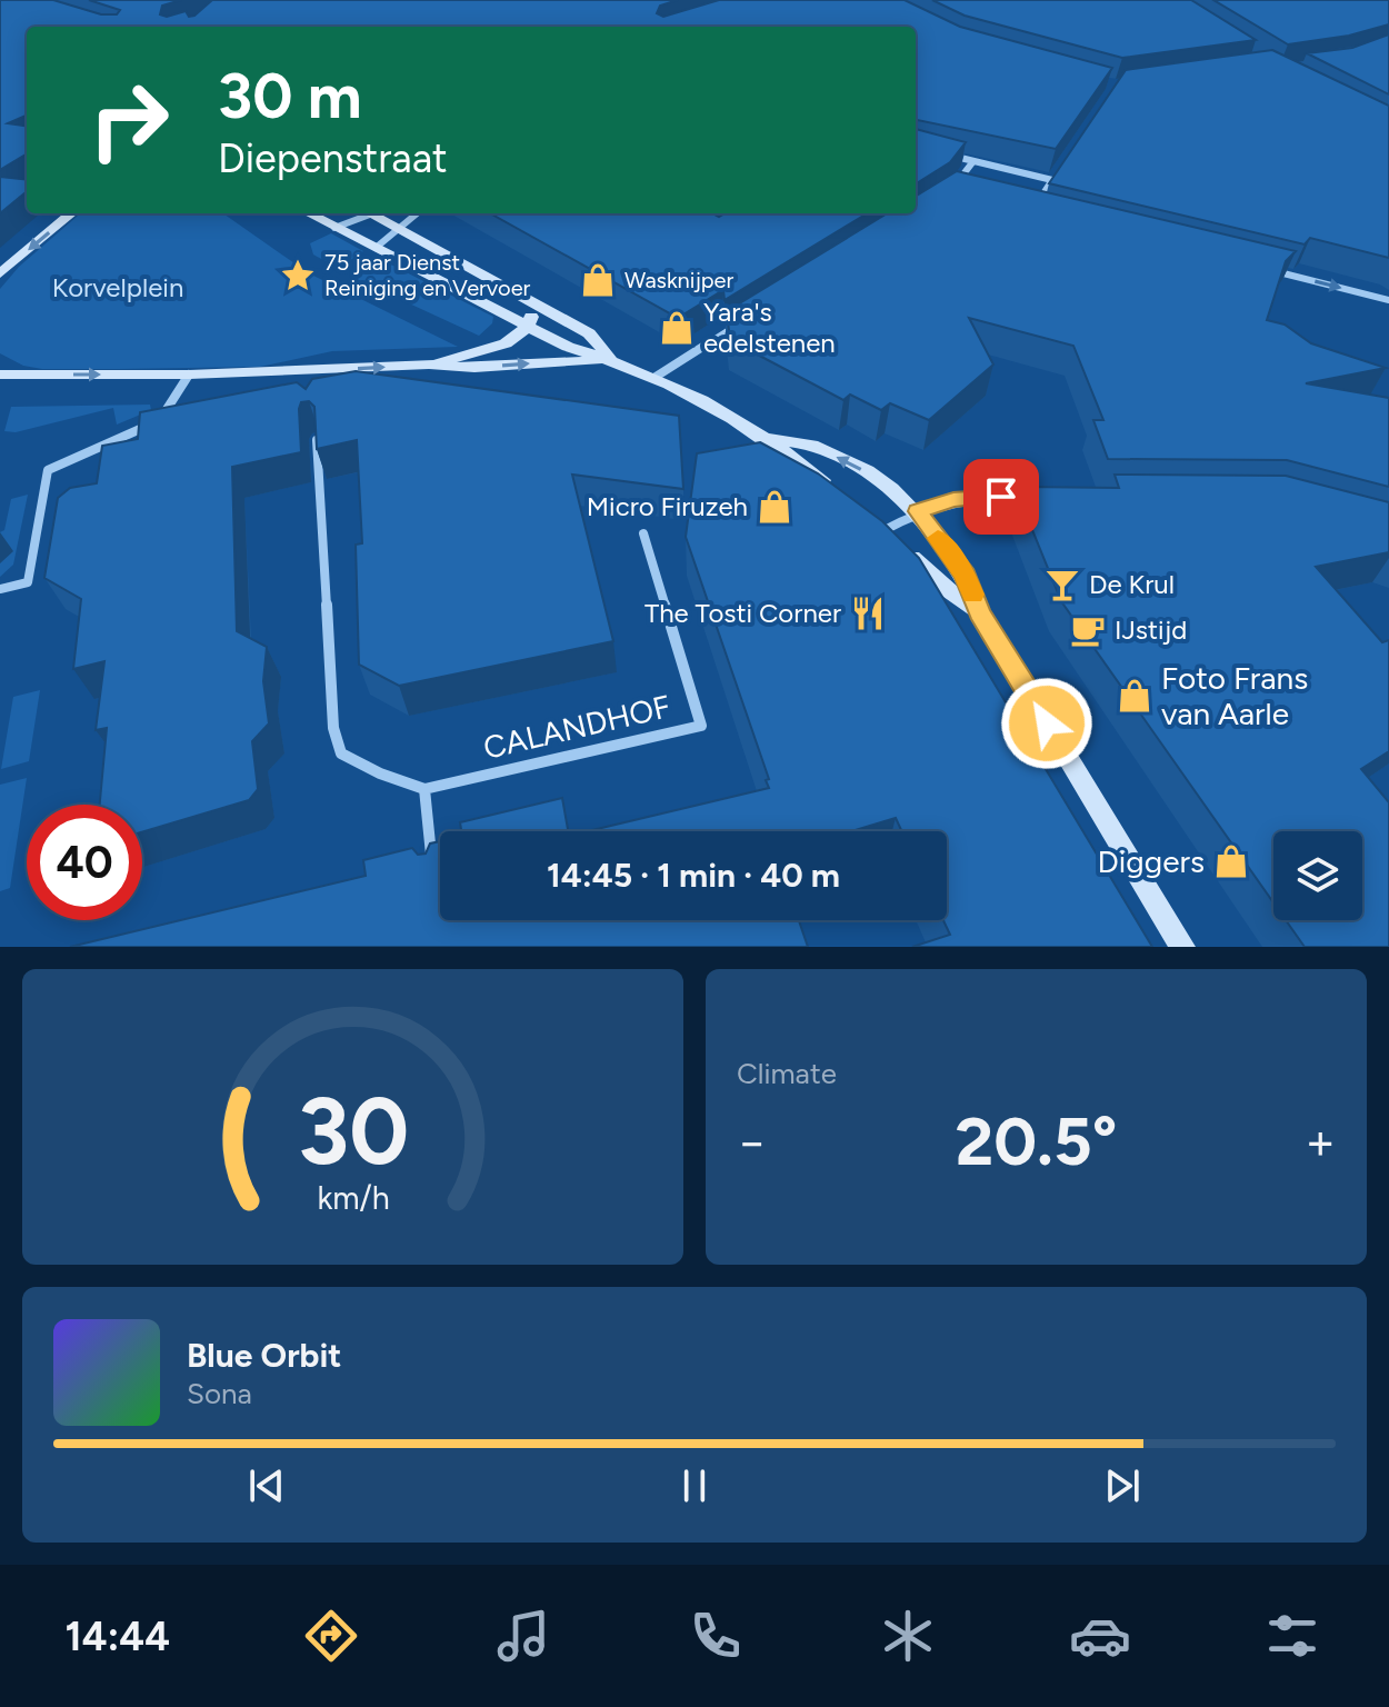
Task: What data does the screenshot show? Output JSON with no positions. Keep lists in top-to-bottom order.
{
  "streets": {
    "street": ["CALANDHOF"]
  },
  "parks": ["Korvelplein"],
  "places": {
    "place": ["75 jaar Dienst Reiniging en Vervoer"],
    "shop": [
      "Wasknijper",
      "Yara's edelstenen",
      "Micro Firuzeh",
      "Foto Frans van Aarle",
      "Diggers"
    ],
    "bar": ["De Krul"],
    "restaurant": ["The Tosti Corner"],
    "cafe": ["IJstijd"]
  },
  "page": {
    "turn": ["30 m", "Diepenstraat"],
    "limit": "40",
    "trip": "14:45 · 1 min · 40 m",
    "tile": "Climate",
    "heat": ["−", "20.5°", "+"],
    "song": ["Blue Orbit", "Sona"],
    "tabs": "14:44",
    "gauge": ["30", "km/h"]
  }
}
